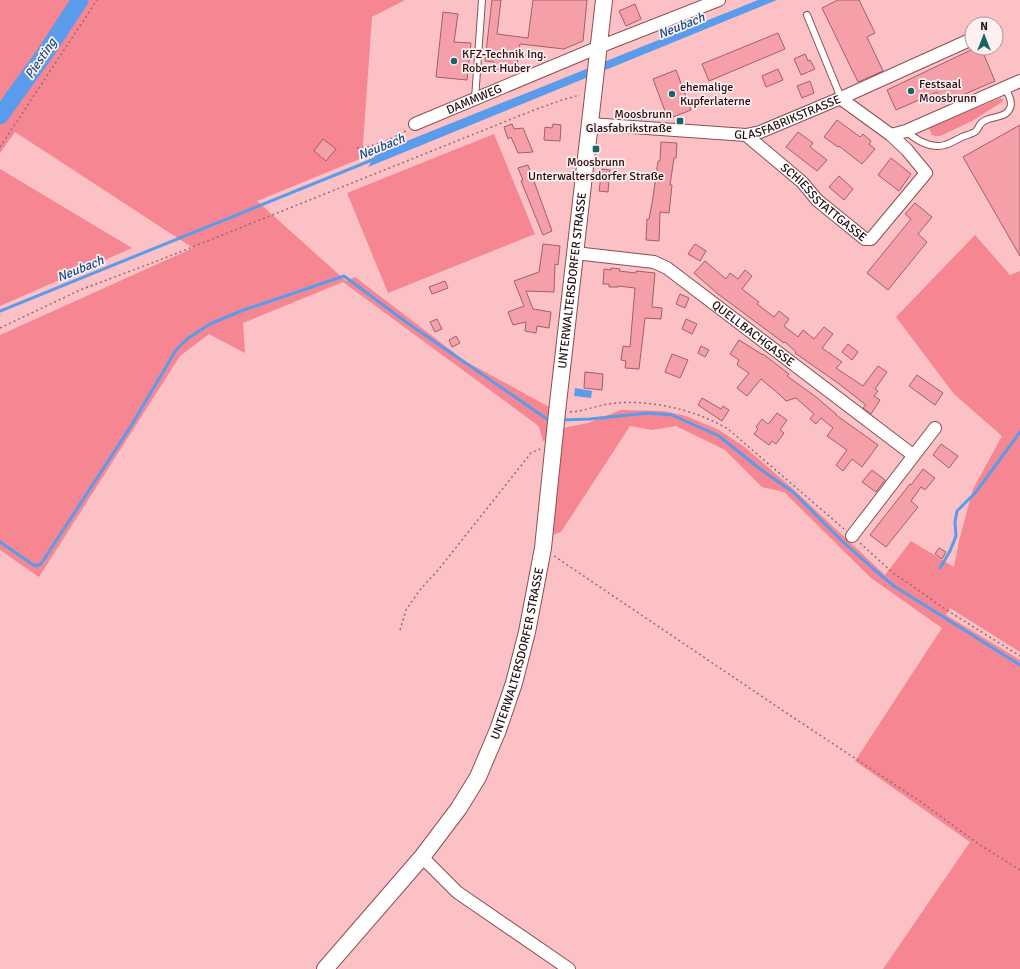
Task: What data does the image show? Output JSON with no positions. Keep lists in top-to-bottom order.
{
  "streets": {
    "main road": ["UNTERWALTERSDORFER STRASSE"],
    "street": [
      "DAMMWEG",
      "GLASFABRIKSTRASSE",
      "SCHIESSSTATTGASSE",
      "QUELLBACHGASSE"
    ]
  },
  "crossings": [
    ["DAMMWEG", "UNTERWALTERSDORFER STRASSE"],
    ["GLASFABRIKSTRASSE", "SCHIESSSTATTGASSE"],
    ["GLASFABRIKSTRASSE", "UNTERWALTERSDORFER STRASSE"],
    ["UNTERWALTERSDORFER STRASSE", "QUELLBACHGASSE"]
  ],
  "water": ["Neubach", "Piesting"],
  "places": {
    "other": ["KFZ-Technik Ing. Robert Huber", "Festsaal Moosbrunn", "ehemalige Kupferlaterne"],
    "transit": ["Moosbrunn Glasfabrikstraße", "Moosbrunn Unterwaltersdorfer Straße"]
  },
  "north": "top"
}
